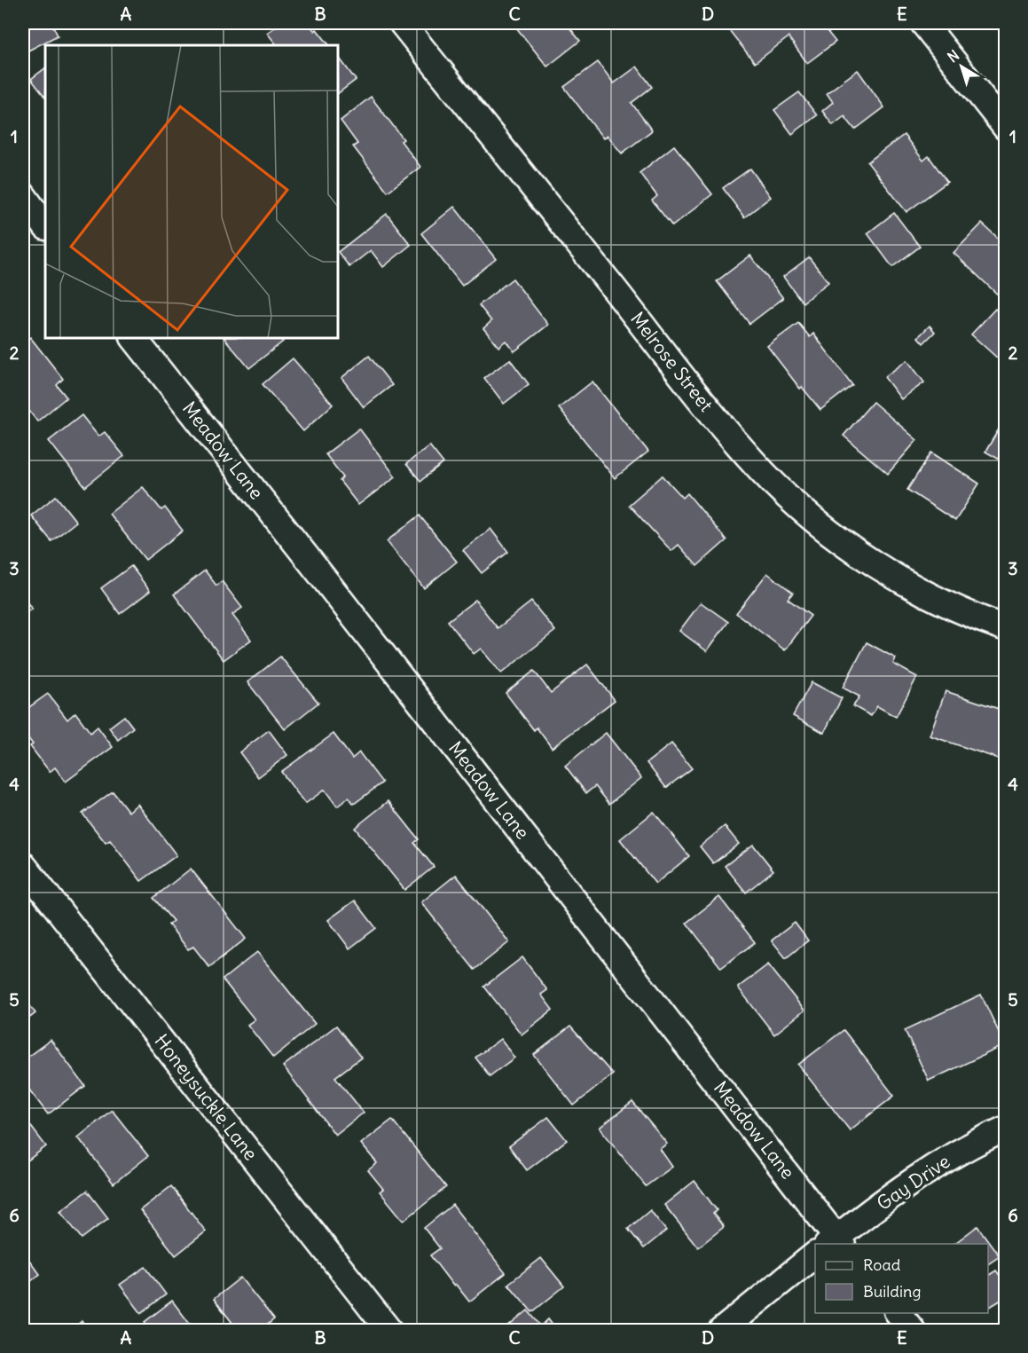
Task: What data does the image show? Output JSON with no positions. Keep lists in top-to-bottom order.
{
  "streets": {
    "street": [
      "Melrose Street",
      "Meadow Lane",
      "Honeysuckle Lane",
      "Gay Drive"
    ]
  },
  "crossings": [
    ["Meadow Lane", "Gay Drive"]
  ],
  "legend": ["Road", "Building"],
  "north": "top left",
  "grid": {
    "columns": [
      "A",
      "B",
      "C",
      "D",
      "E"
    ],
    "rows": [
      "1",
      "2",
      "3",
      "4",
      "5",
      "6"
    ]
  }
}
